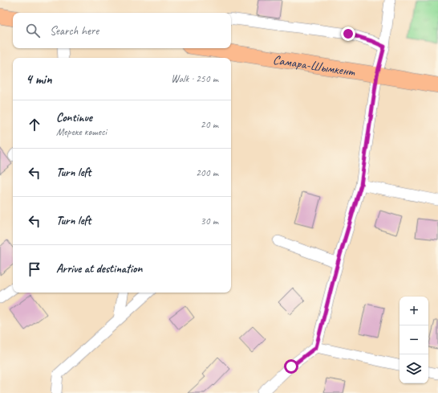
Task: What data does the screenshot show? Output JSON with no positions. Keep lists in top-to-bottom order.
{
  "streets": {
    "highway": ["Самара-Шымкент"]
  },
  "page": {
    "search": "Search here",
    "heading": ["4 min", "Walk · 250 m"],
    "list": [
      ["Continue", "Мереке көшесі", "20 m"],
      ["Turn left", "200 m"],
      ["Turn left", "30 m"],
      "Arrive at destination"
    ],
    "map_buttons": ["+", "−"]
  }
}
